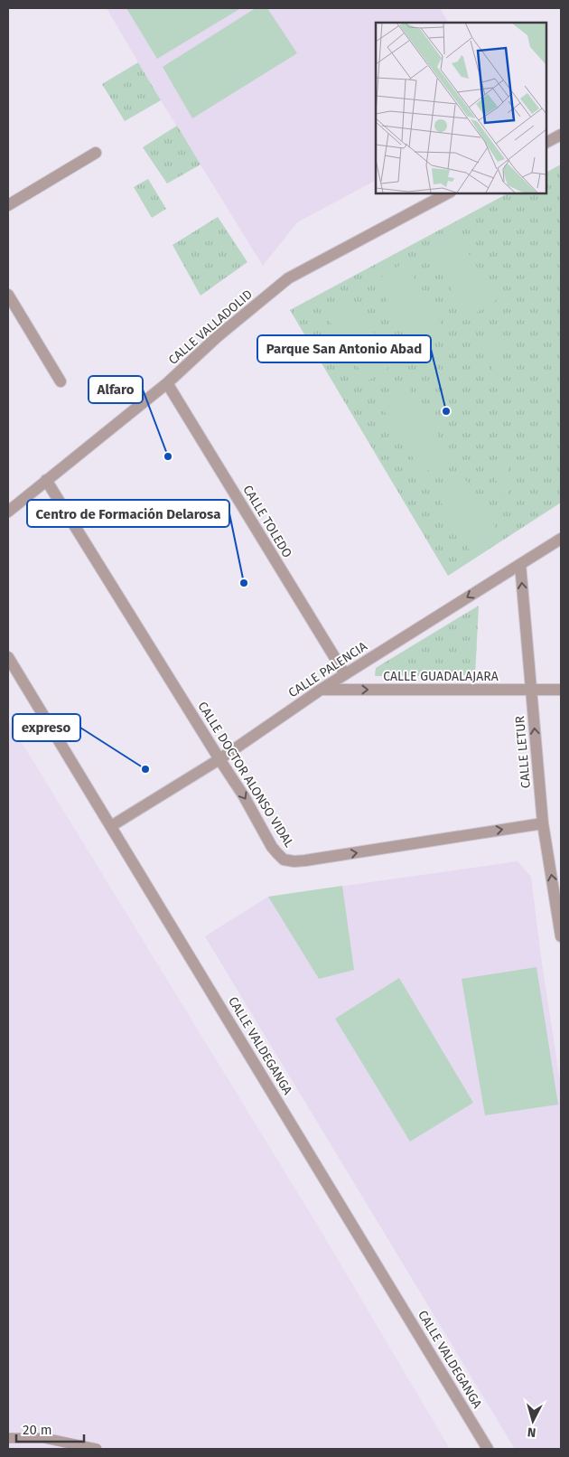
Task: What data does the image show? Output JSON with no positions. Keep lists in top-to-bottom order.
{
  "streets": {
    "street": [
      "CALLE VALLADOLID",
      "CALLE TOLEDO",
      "CALLE PALENCIA",
      "CALLE GUADALAJARA",
      "CALLE LETUR",
      "CALLE DOCTOR ALONSO VIDAL",
      "CALLE VALDEGANGA"
    ]
  },
  "crossings": [
    ["CALLE VALLADOLID", "CALLE TOLEDO"],
    ["CALLE VALLADOLID", "CALLE DOCTOR ALONSO VIDAL"],
    ["CALLE TOLEDO", "CALLE PALENCIA"],
    ["CALLE PALENCIA", "CALLE GUADALAJARA"],
    ["CALLE PALENCIA", "CALLE LETUR"],
    ["CALLE PALENCIA", "CALLE DOCTOR ALONSO VIDAL"],
    ["CALLE PALENCIA", "CALLE VALDEGANGA"],
    ["CALLE GUADALAJARA", "CALLE LETUR"],
    ["CALLE LETUR", "CALLE DOCTOR ALONSO VIDAL"]
  ],
  "one_way": [
    "CALLE PALENCIA",
    "CALLE GUADALAJARA",
    "CALLE LETUR",
    "CALLE DOCTOR ALONSO VIDAL"
  ],
  "places": [
    "Parque San Antonio Abad",
    "Alfaro",
    "Centro de Formación Delarosa",
    "expreso"
  ],
  "scale_bar": "20 m",
  "north": "bottom"
}
